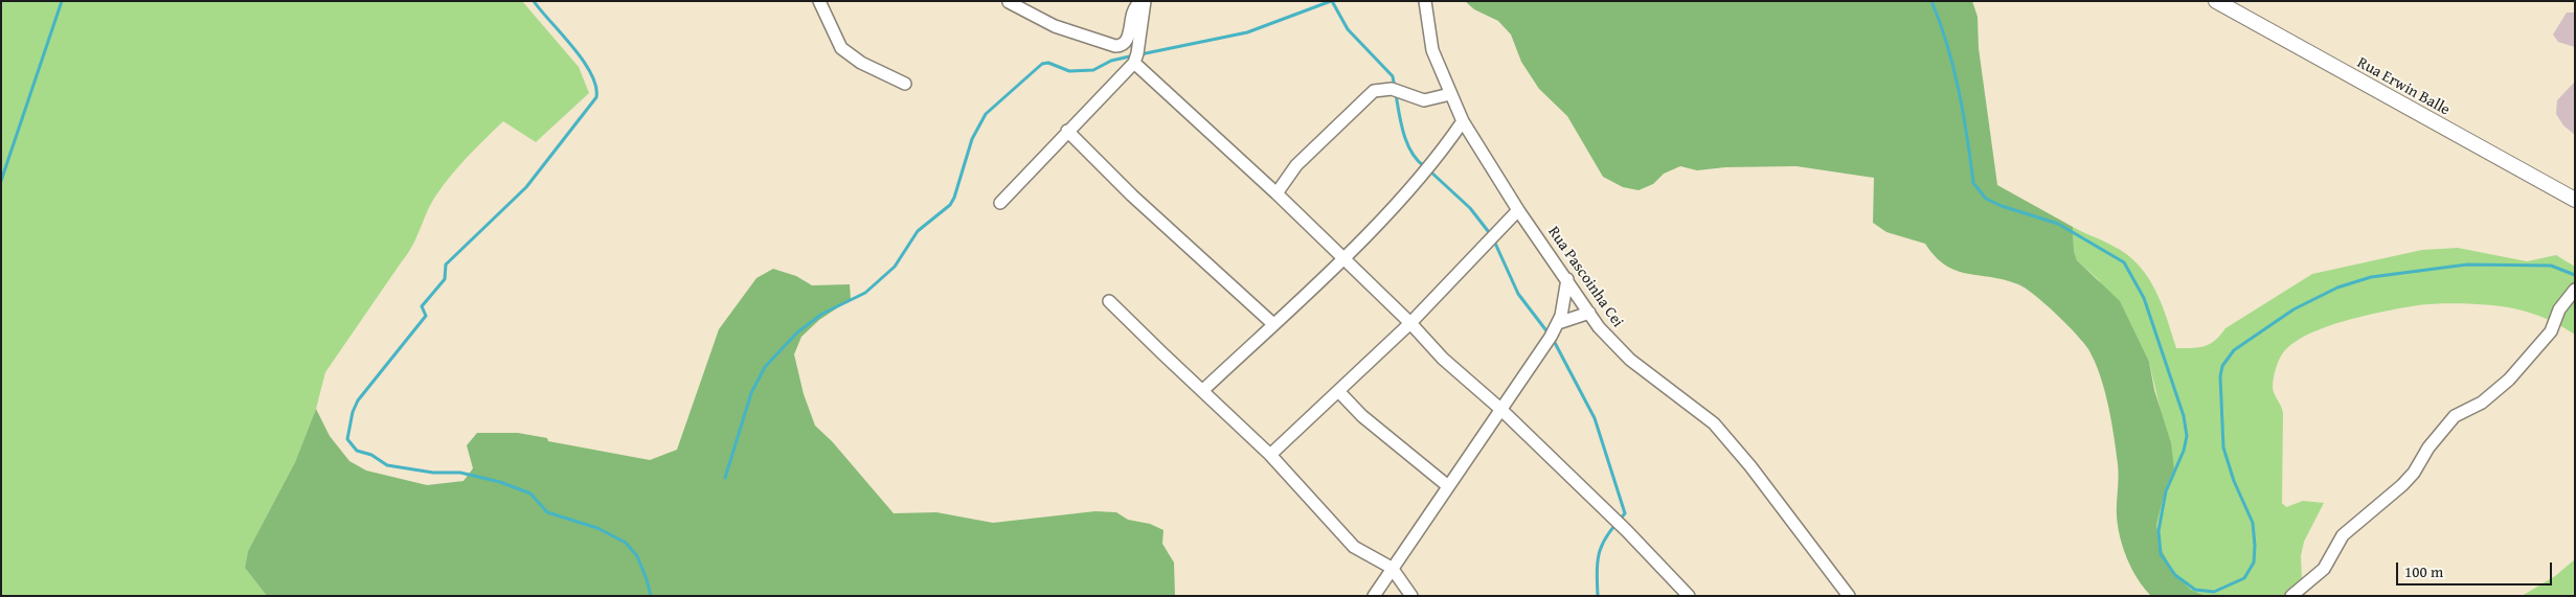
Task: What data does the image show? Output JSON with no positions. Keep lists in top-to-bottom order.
{
  "streets": {
    "street": ["Rua Erwin Balle", "Rua Pascoinha Cei"]
  },
  "scale_bar": "100 m"
}
